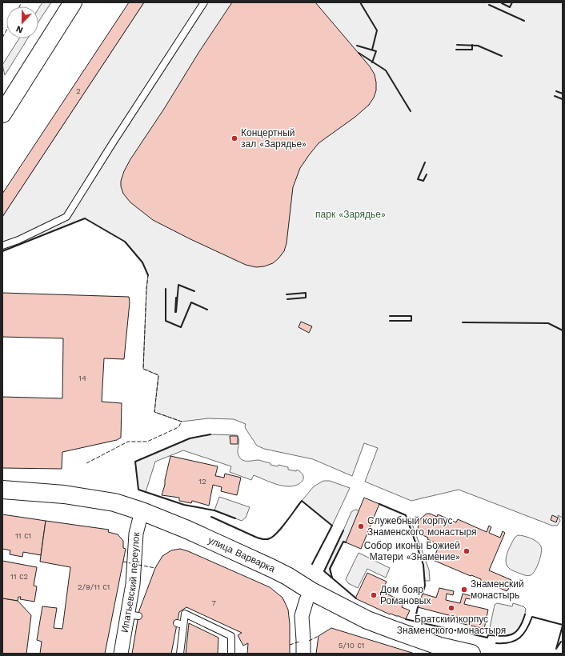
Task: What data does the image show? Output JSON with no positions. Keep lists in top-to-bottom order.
{
  "streets": {
    "street": ["улица Варварка", "Ипатьевский переулок"]
  },
  "crossings": [
    ["улица Варварка", "Ипатьевский переулок"]
  ],
  "parks": ["парк «Зарядье»"],
  "places": [
    "Концертный зал «Зарядье»",
    "Служебный корпус Знаменского монастыря",
    "Собор иконы Божией Матери «Знамение»",
    "Знаменский монастырь",
    "Дом бояр Романовых",
    "Братский корпус Знаменского монастыря"
  ],
  "house_numbers": [
    "2",
    "14",
    "12",
    "11 с1",
    "11 с2",
    "2/9/11 с1",
    "7",
    "5/10 с1"
  ],
  "north": "bottom"
}
